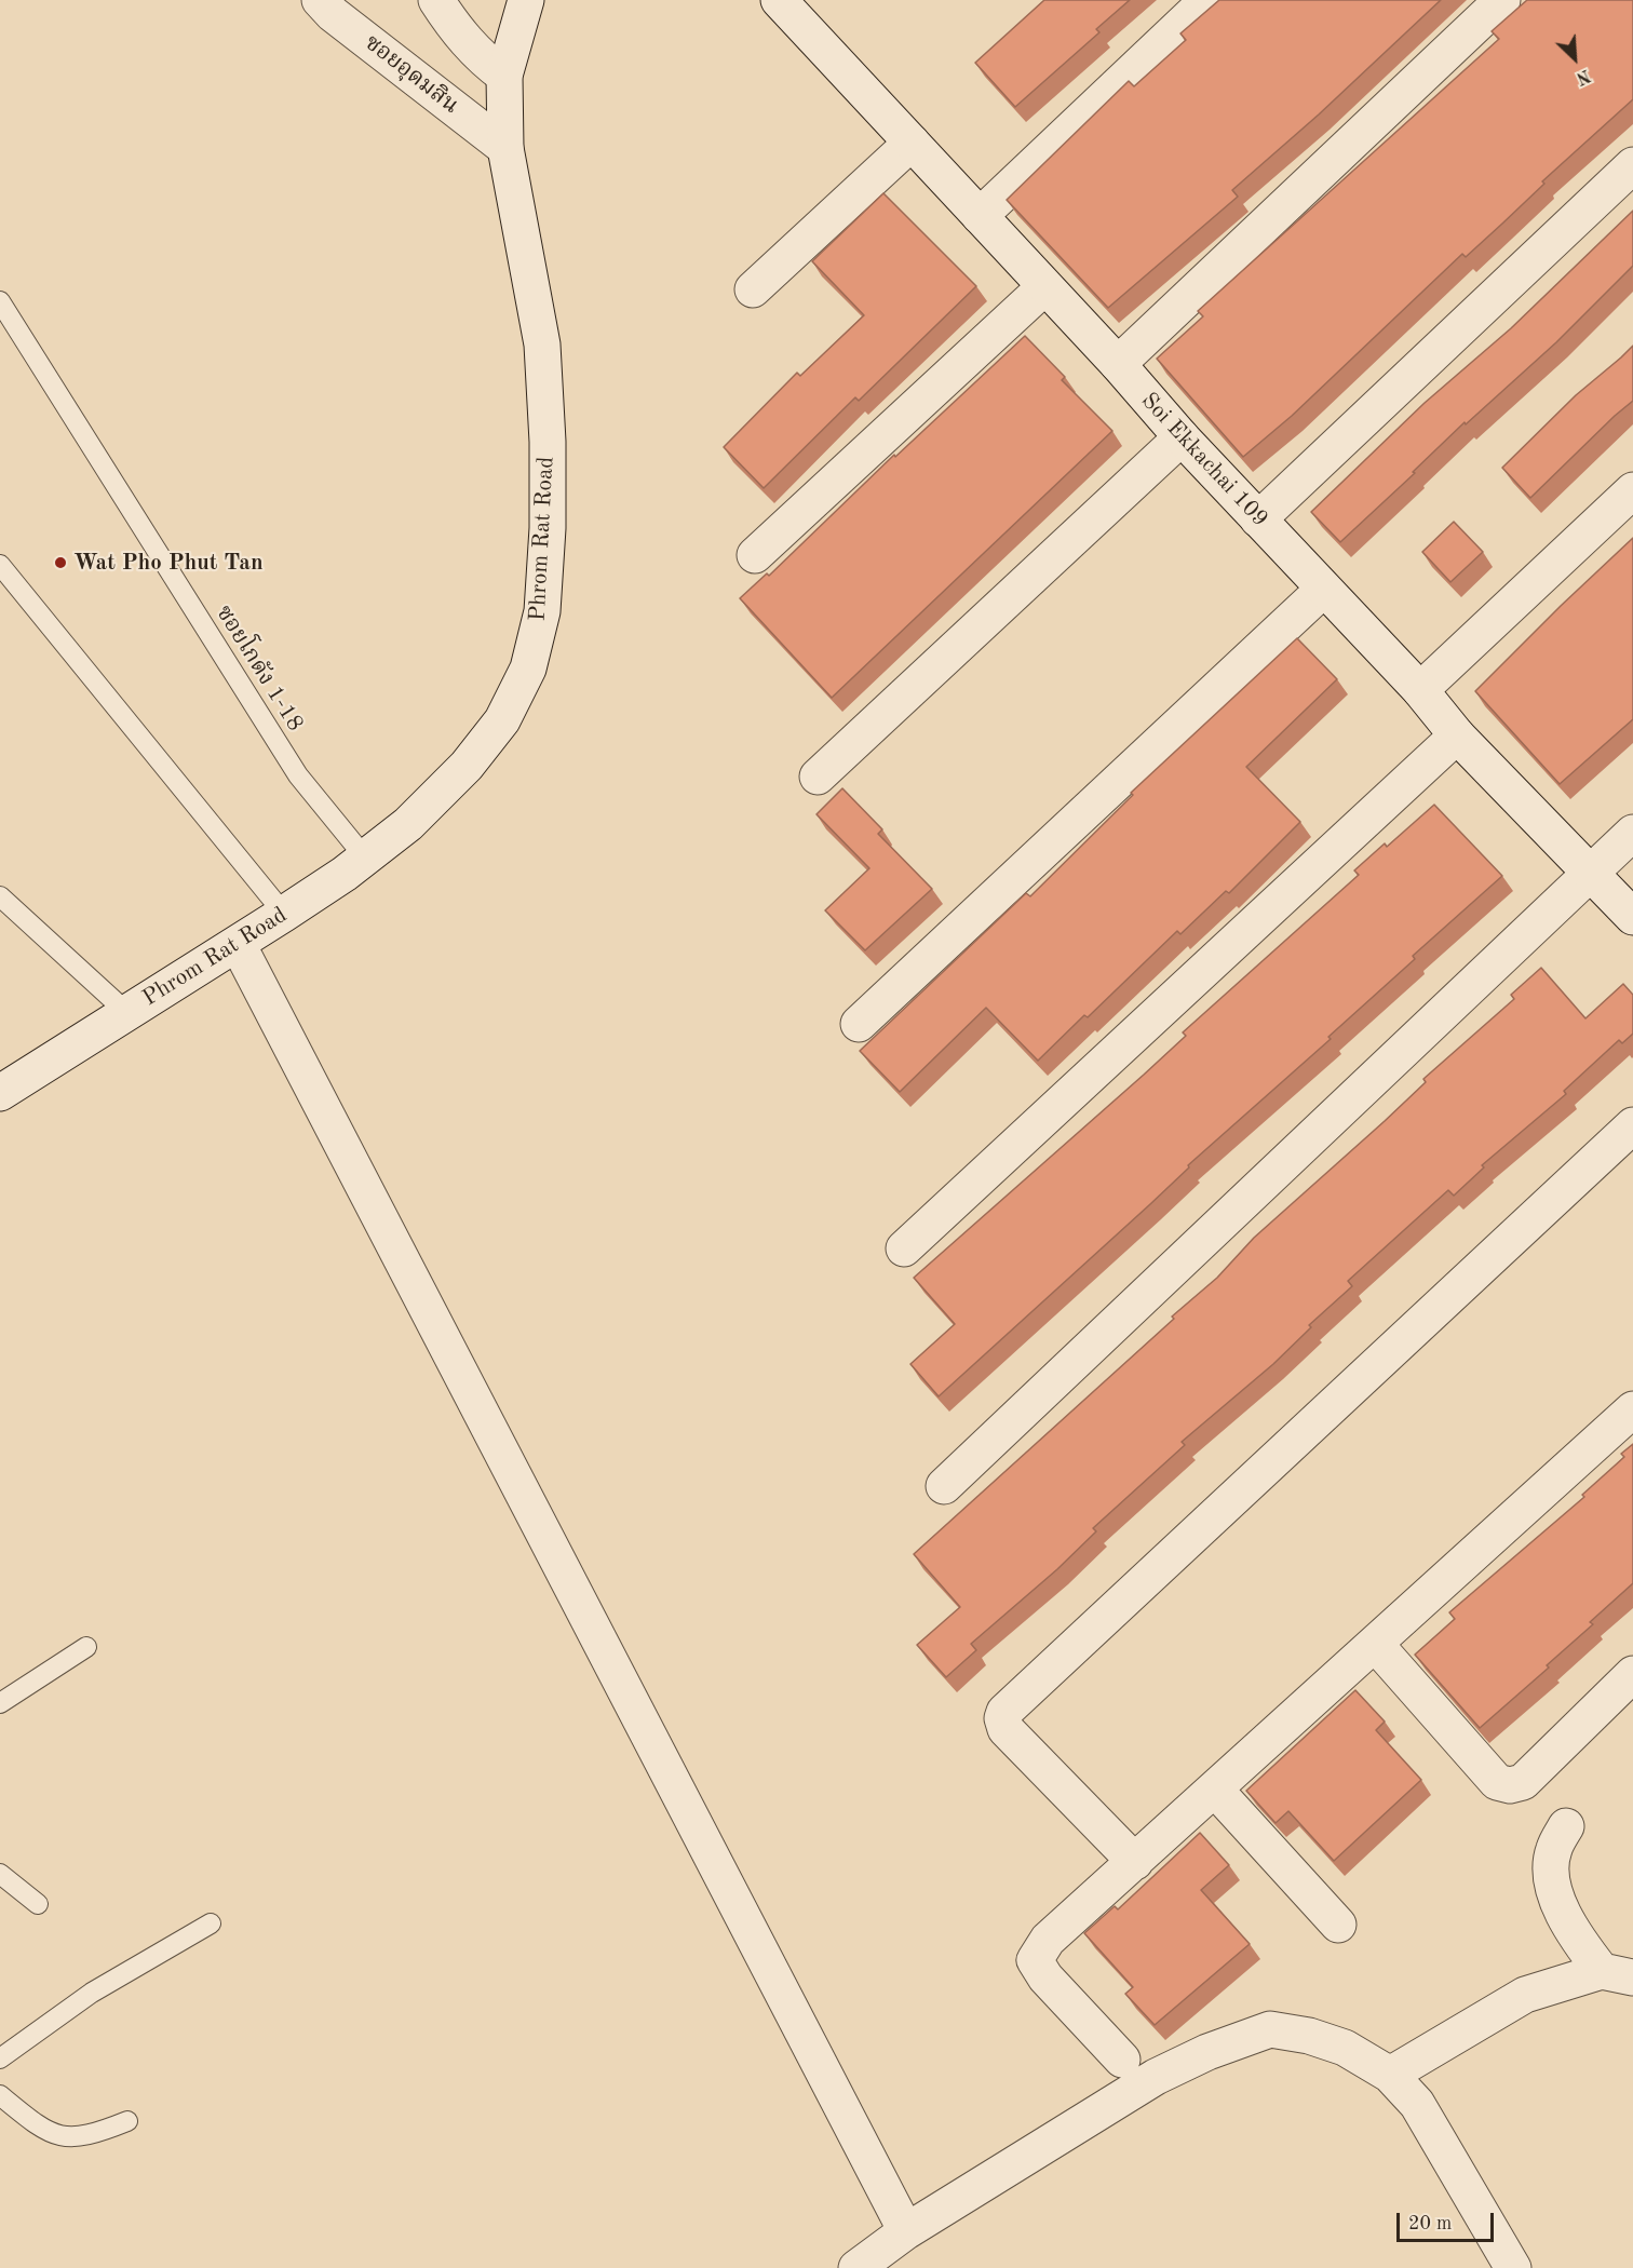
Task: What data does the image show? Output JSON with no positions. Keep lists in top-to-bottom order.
{
  "streets": {
    "street": ["ซอยอุดมสิน", "Soi Ekkachai 109", "Phrom Rat Road"],
    "lane": ["ซอยโกดัง 1-18"]
  },
  "crossings": [
    ["ซอยอุดมสิน", "Phrom Rat Road"],
    ["Phrom Rat Road", "ซอยโกดัง 1-18"]
  ],
  "places": ["Wat Pho Phut Tan"],
  "scale_bar": "20 m",
  "north": "bottom right"
}
